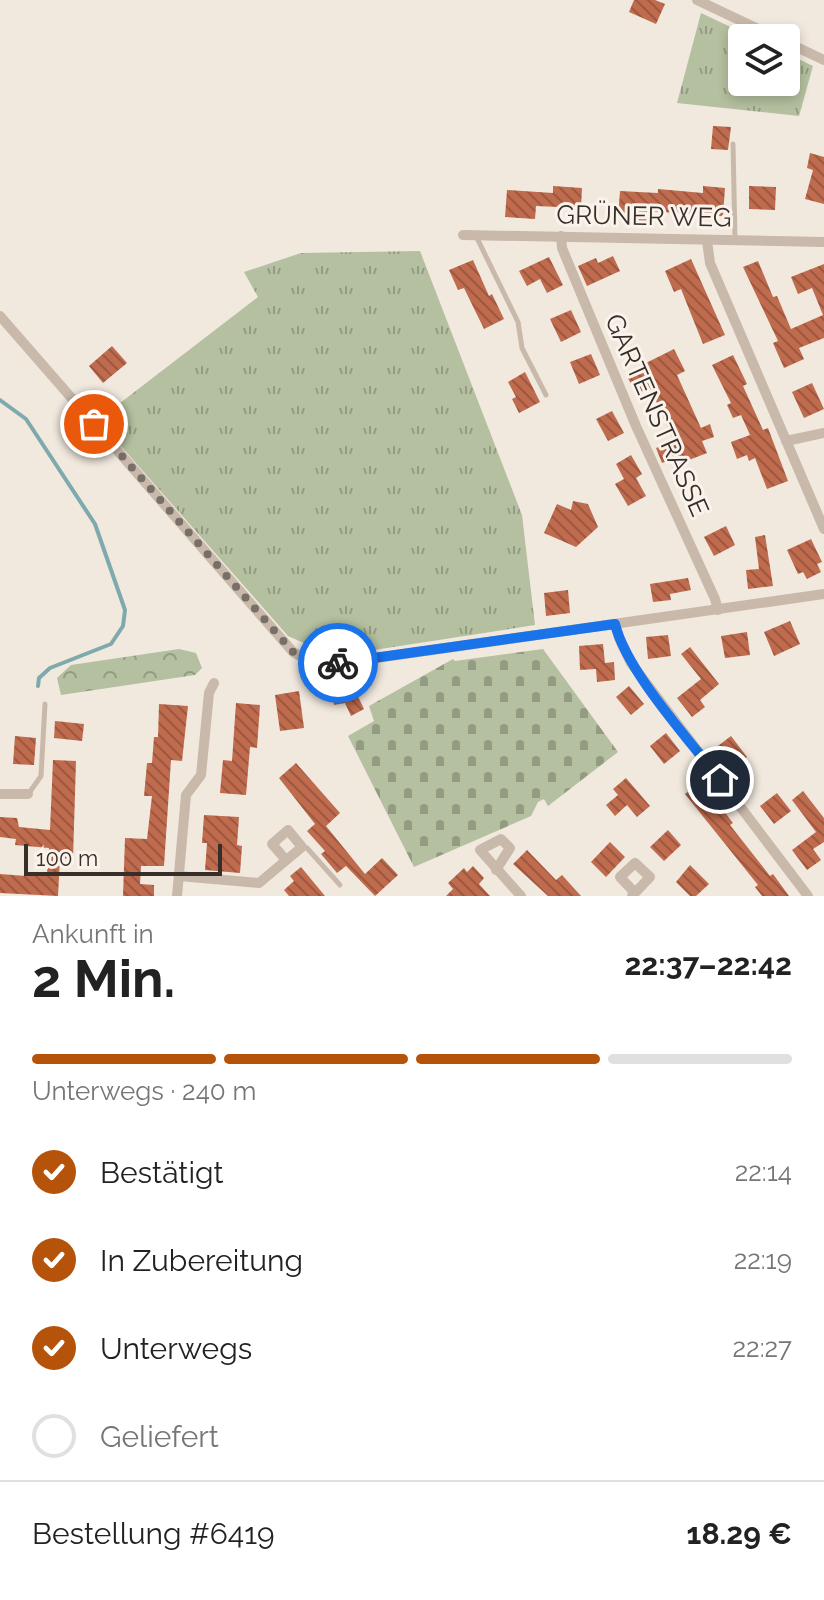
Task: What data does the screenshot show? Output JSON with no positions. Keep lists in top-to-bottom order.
{
  "streets": {
    "street": ["GRÜNER WEG", "GARTENSTRASSE"]
  },
  "crossings": [
    ["GRÜNER WEG", "GARTENSTRASSE"]
  ],
  "scale_bar": "100 m",
  "page": {
    "scale": "100 m",
    "heading": ["2 Min.", "Ankunft in", "22:37–22:42"],
    "panel": ["Bestellung #6419", "18.29 €"],
    "bar": "Unterwegs · 240 m",
    "list": [
      ["Bestätigt", "22:14"],
      ["In Zubereitung", "22:19"],
      ["Unterwegs", "22:27"],
      "Geliefert"
    ]
  }
}
